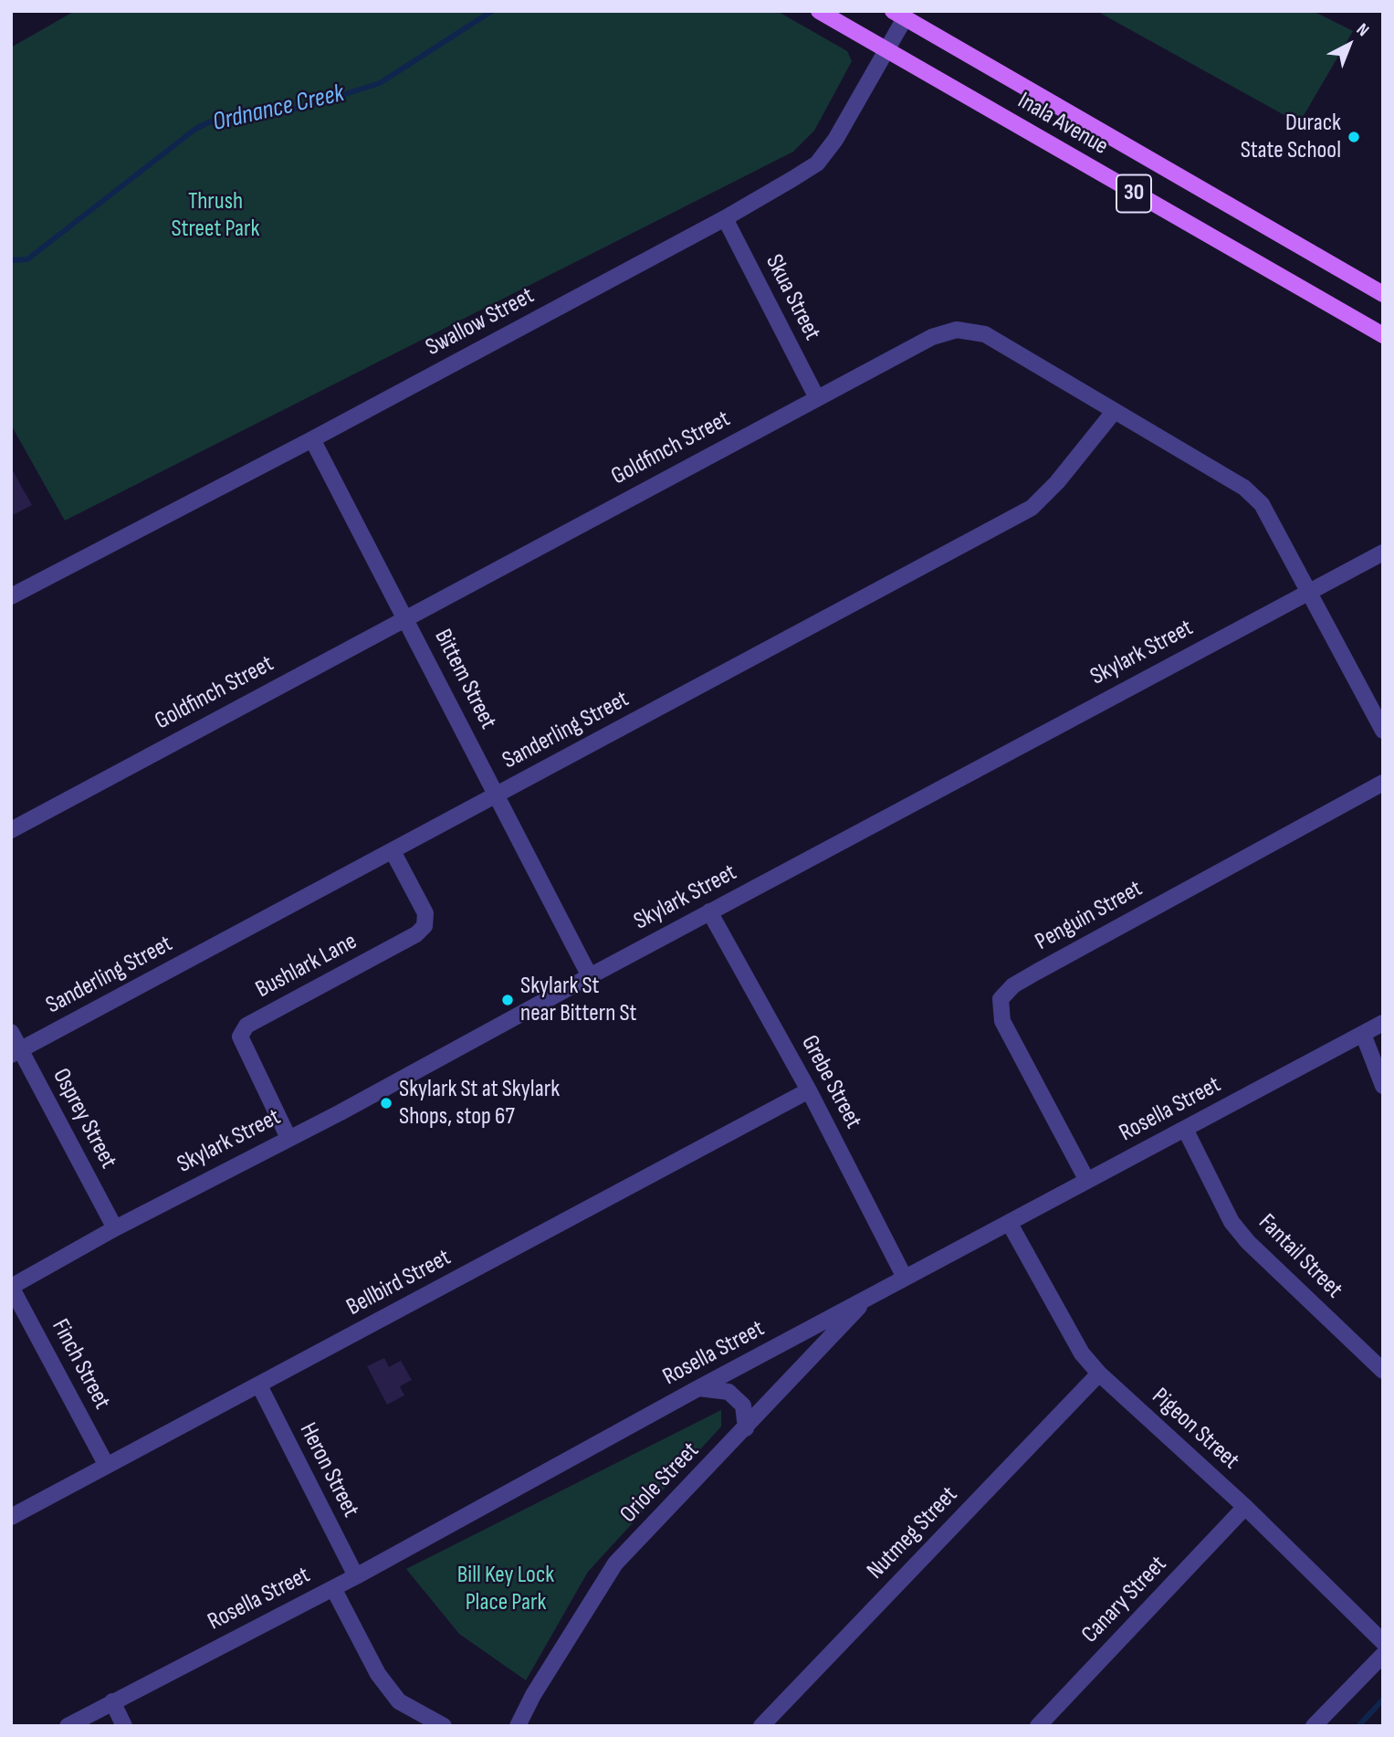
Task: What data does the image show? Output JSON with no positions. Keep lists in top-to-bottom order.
{
  "streets": {
    "main road": ["Inala Avenue", "30"],
    "street": [
      "Skua Street",
      "Swallow Street",
      "Goldfinch Street",
      "Skylark Street",
      "Bittem Street",
      "Sanderling Street",
      "Penguin Street",
      "Bushlark Lane",
      "Grebe Street",
      "Rosella Street",
      "Osprey Street",
      "Fantail Street",
      "Bellbird Street",
      "Finch Street",
      "Pigeon Street",
      "Heron Street",
      "Oriole Street",
      "Nutmeg Street",
      "Canary Street"
    ]
  },
  "crossings": [
    ["Inala Avenue", "Swallow Street"],
    ["Skua Street", "Swallow Street"],
    ["Skua Street", "Goldfinch Street"],
    ["Swallow Street", "Bittem Street"],
    ["Goldfinch Street", "Skylark Street"],
    ["Goldfinch Street", "Bittem Street"],
    ["Goldfinch Street", "Sanderling Street"],
    ["Skylark Street", "Bittem Street"],
    ["Skylark Street", "Bushlark Lane"],
    ["Skylark Street", "Grebe Street"],
    ["Skylark Street", "Osprey Street"],
    ["Skylark Street", "Finch Street"],
    ["Bittem Street", "Sanderling Street"],
    ["Sanderling Street", "Bushlark Lane"],
    ["Sanderling Street", "Osprey Street"],
    ["Penguin Street", "Rosella Street"],
    ["Grebe Street", "Rosella Street"],
    ["Grebe Street", "Bellbird Street"],
    ["Rosella Street", "Fantail Street"],
    ["Rosella Street", "Pigeon Street"],
    ["Rosella Street", "Heron Street"],
    ["Rosella Street", "Oriole Street"],
    ["Bellbird Street", "Finch Street"],
    ["Bellbird Street", "Heron Street"],
    ["Pigeon Street", "Nutmeg Street"],
    ["Pigeon Street", "Canary Street"]
  ],
  "water": ["Ordnance Creek"],
  "parks": ["Thrush Street Park", "Bill Key Lock Place Park"],
  "places": ["Durack State School", "Skylark St near Bittern St", "Skylark St at Skylark Shops, stop 67"],
  "north": "top right"
}
